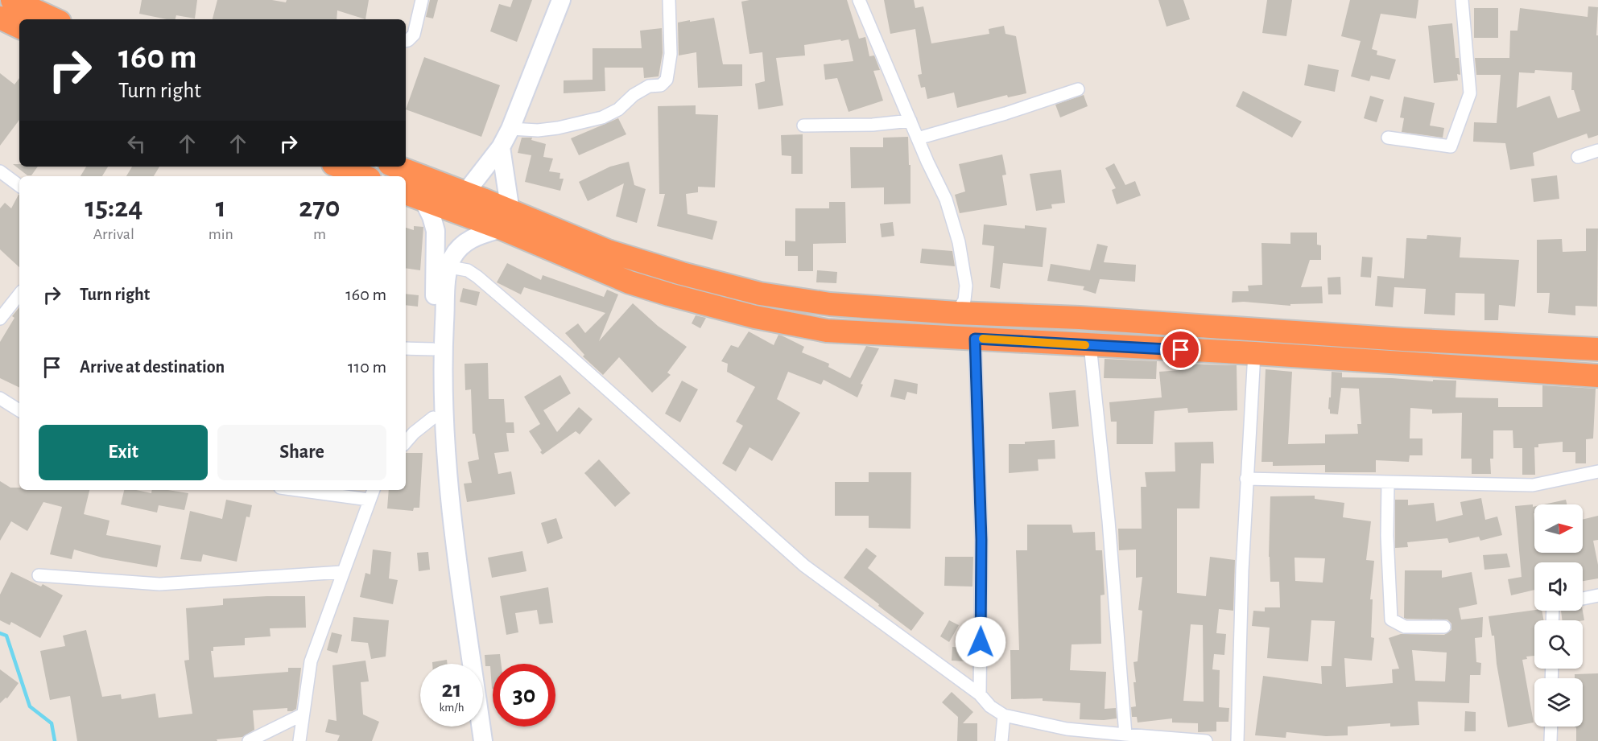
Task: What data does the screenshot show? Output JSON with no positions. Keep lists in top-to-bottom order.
{
  "north": "right",
  "page": {
    "turn": ["160 m", "Turn right"],
    "eta": [
      "15:24",
      "Arrival",
      "1",
      "min",
      "270",
      "m"
    ],
    "list": [
      {
        "name": "Turn right",
        "value": "160 m"
      },
      {
        "name": "Arrive at destination",
        "value": "110 m"
      }
    ],
    "buttons": ["Exit", "Share"],
    "speed": "21 km/h",
    "limit": "30"
  }
}
